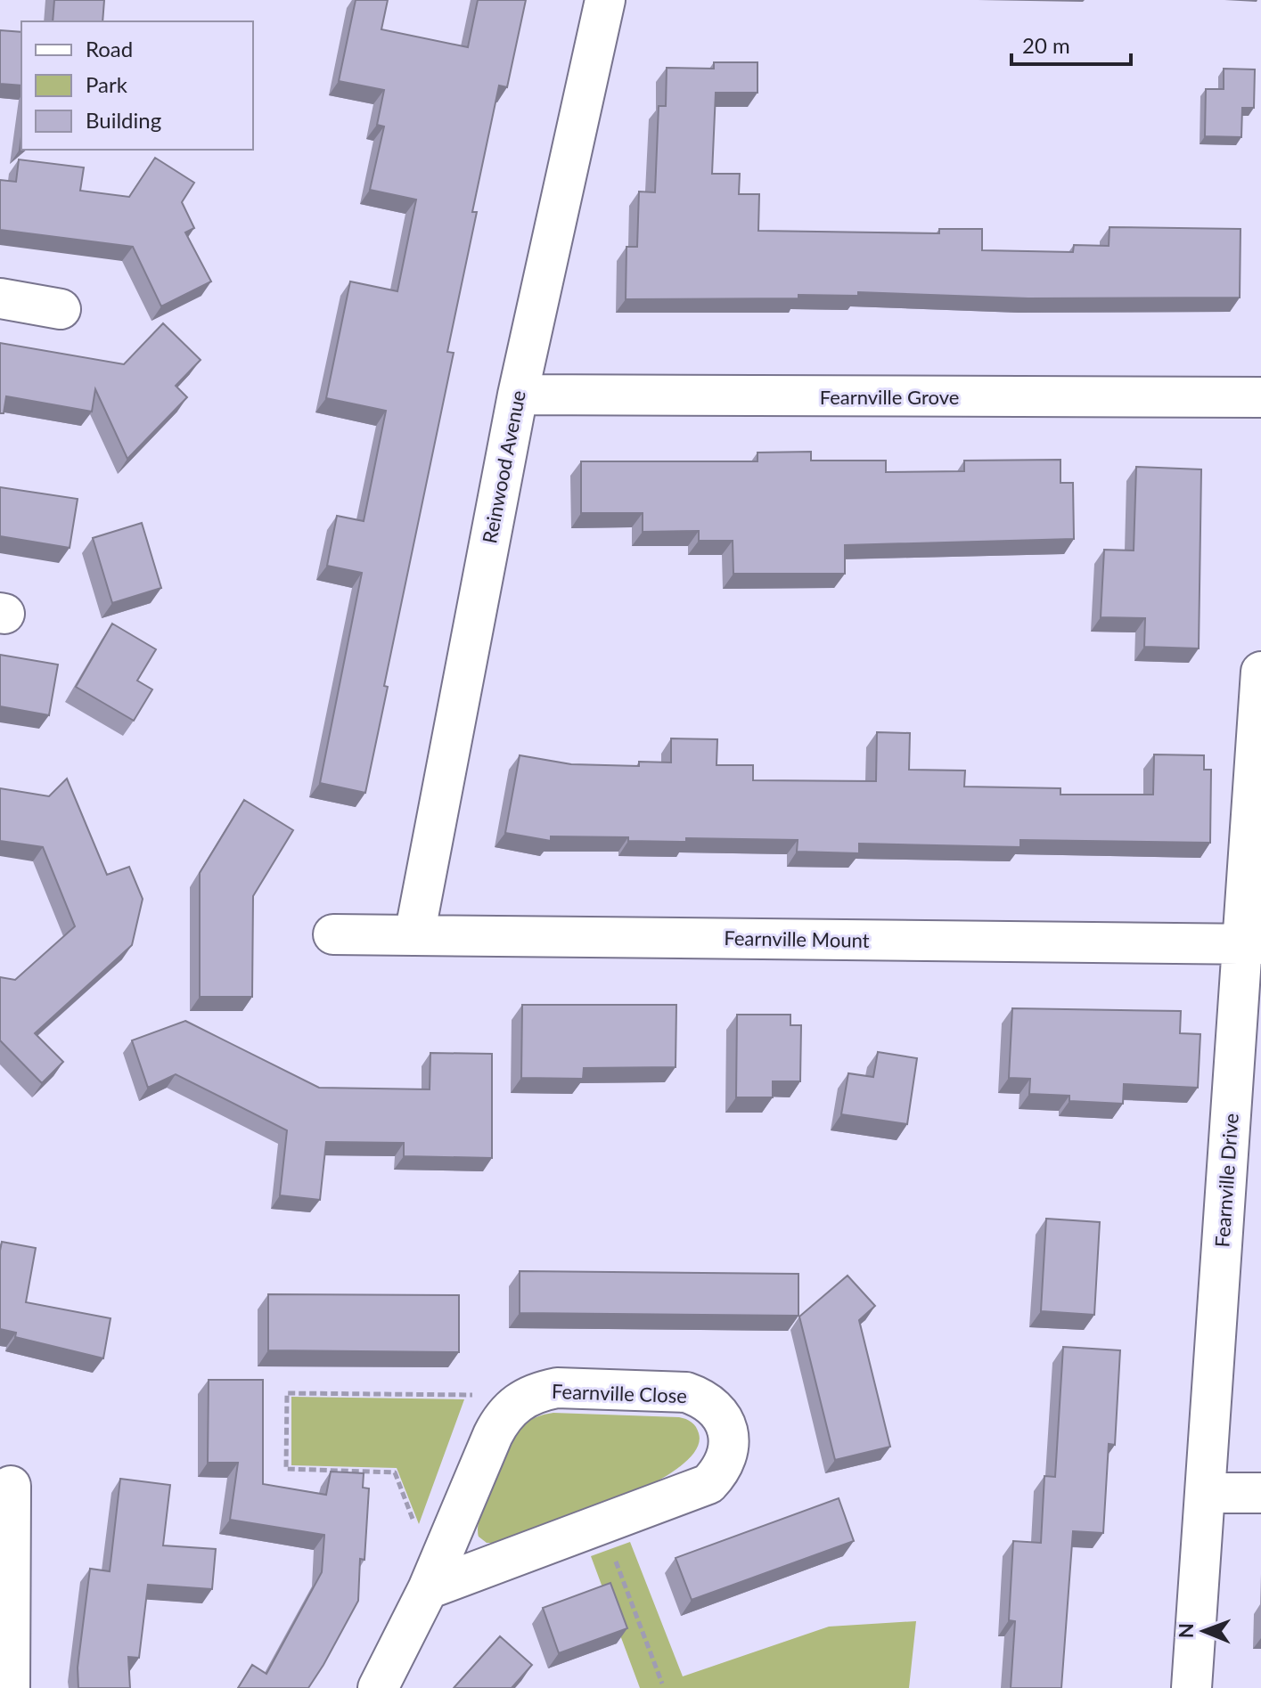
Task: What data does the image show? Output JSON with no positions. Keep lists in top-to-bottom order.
{
  "streets": {
    "street": [
      "Fearnville Grove",
      "Reinwood Avenue",
      "Fearnville Mount",
      "Fearnville Drive",
      "Fearnville Close"
    ]
  },
  "crossings": [
    ["Fearnville Grove", "Reinwood Avenue"],
    ["Reinwood Avenue", "Fearnville Mount"],
    ["Fearnville Mount", "Fearnville Drive"]
  ],
  "legend": ["Road", "Park", "Building"],
  "scale_bar": "20 m",
  "north": "left"
}
